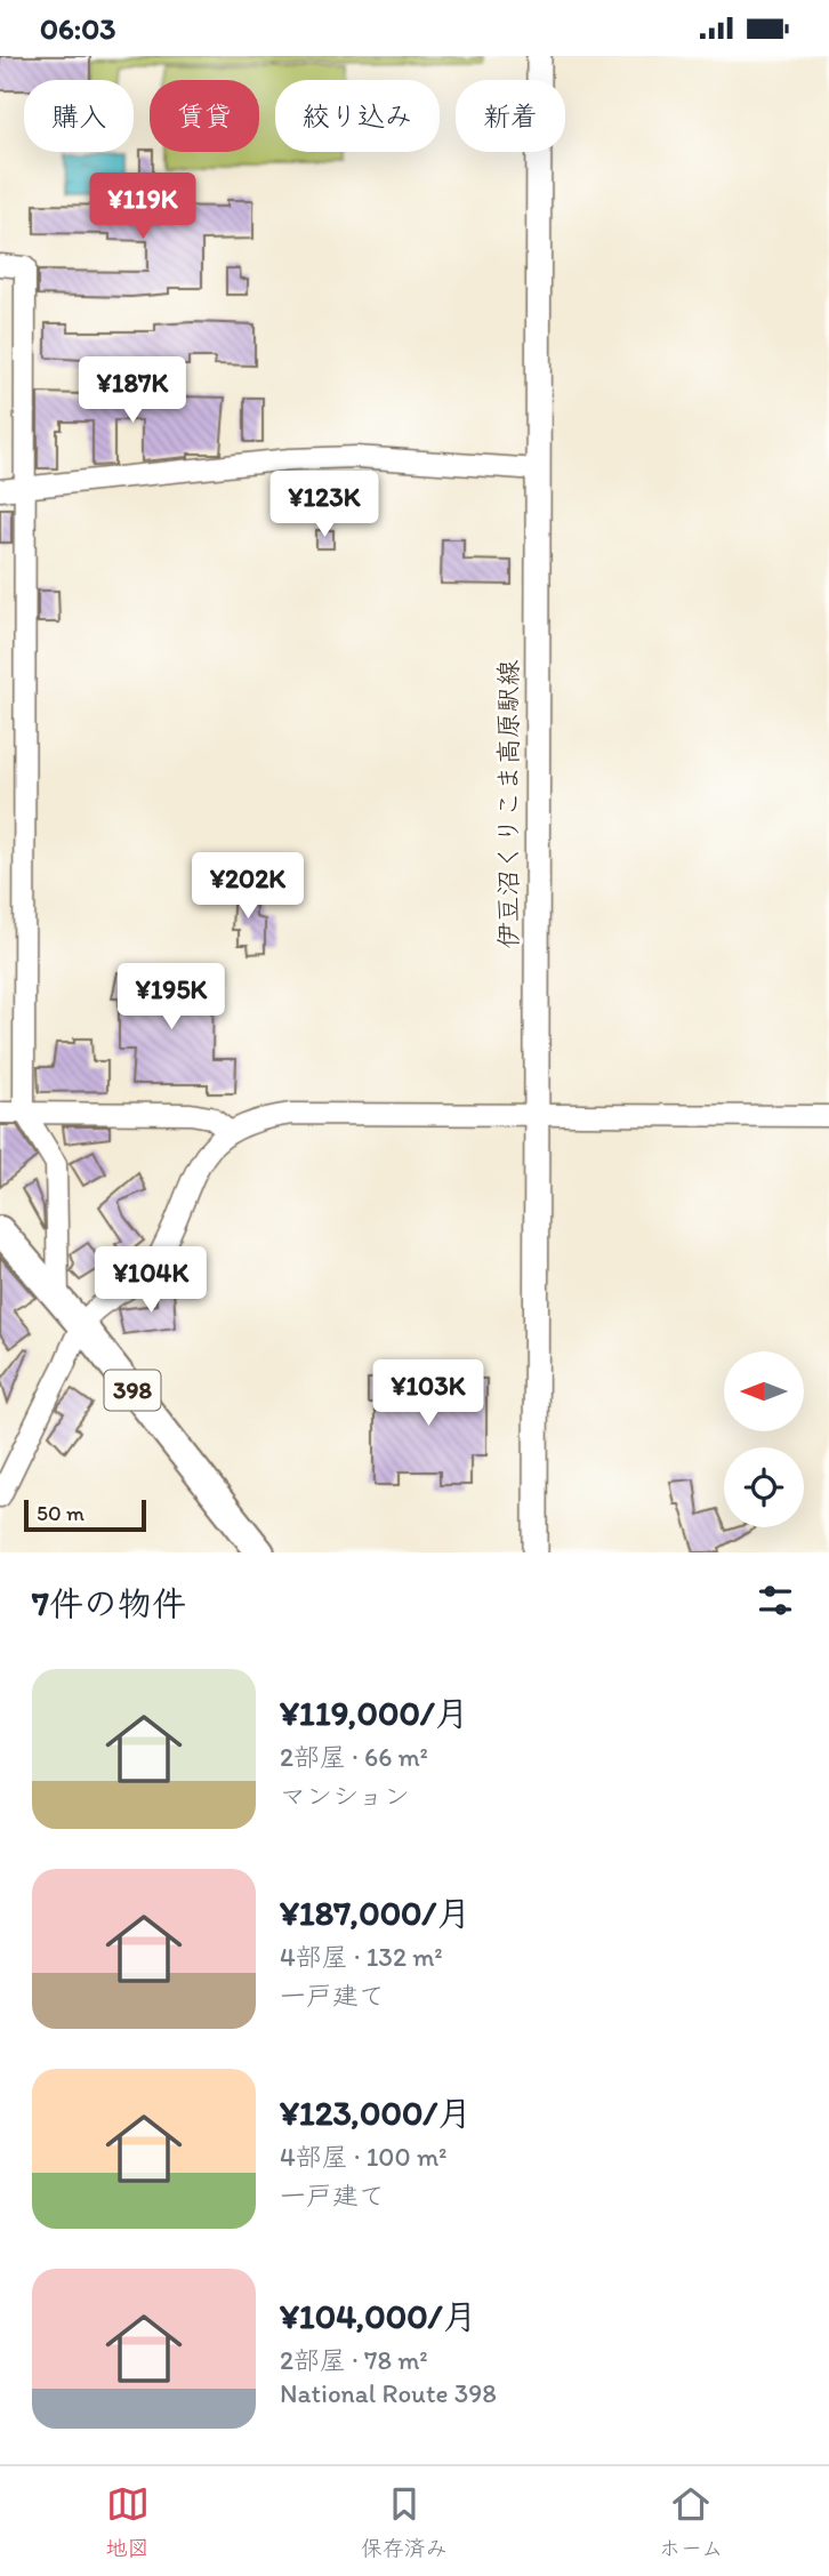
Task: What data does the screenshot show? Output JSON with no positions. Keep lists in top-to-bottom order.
{
  "streets": {
    "highway": ["398"],
    "main road": ["伊豆沼くりこま高原駅線"]
  },
  "scale_bar": "50 m",
  "north": "left",
  "page": {
    "status": "06:03",
    "chip": [
      "購入",
      "賃貸",
      "絞り込み",
      "新着"
    ],
    "price": [
      "¥119K",
      "¥187K",
      "¥123K",
      "¥202K",
      "¥195K",
      "¥104K",
      "¥103K"
    ],
    "scale": "50 m",
    "heading": "7件の物件",
    "list": [
      {
        "name": "¥119,000/月",
        "note": "2部屋 · 66 m² · マンション"
      },
      {
        "name": "¥187,000/月",
        "note": "4部屋 · 132 m² · 一戸建て"
      },
      {
        "name": "¥123,000/月",
        "note": "4部屋 · 100 m² · 一戸建て"
      },
      {
        "name": "¥104,000/月",
        "note": "2部屋 · 78 m² · National Route 398"
      }
    ],
    "tabs": ["地図", "保存済み", "ホーム"]
  }
}
